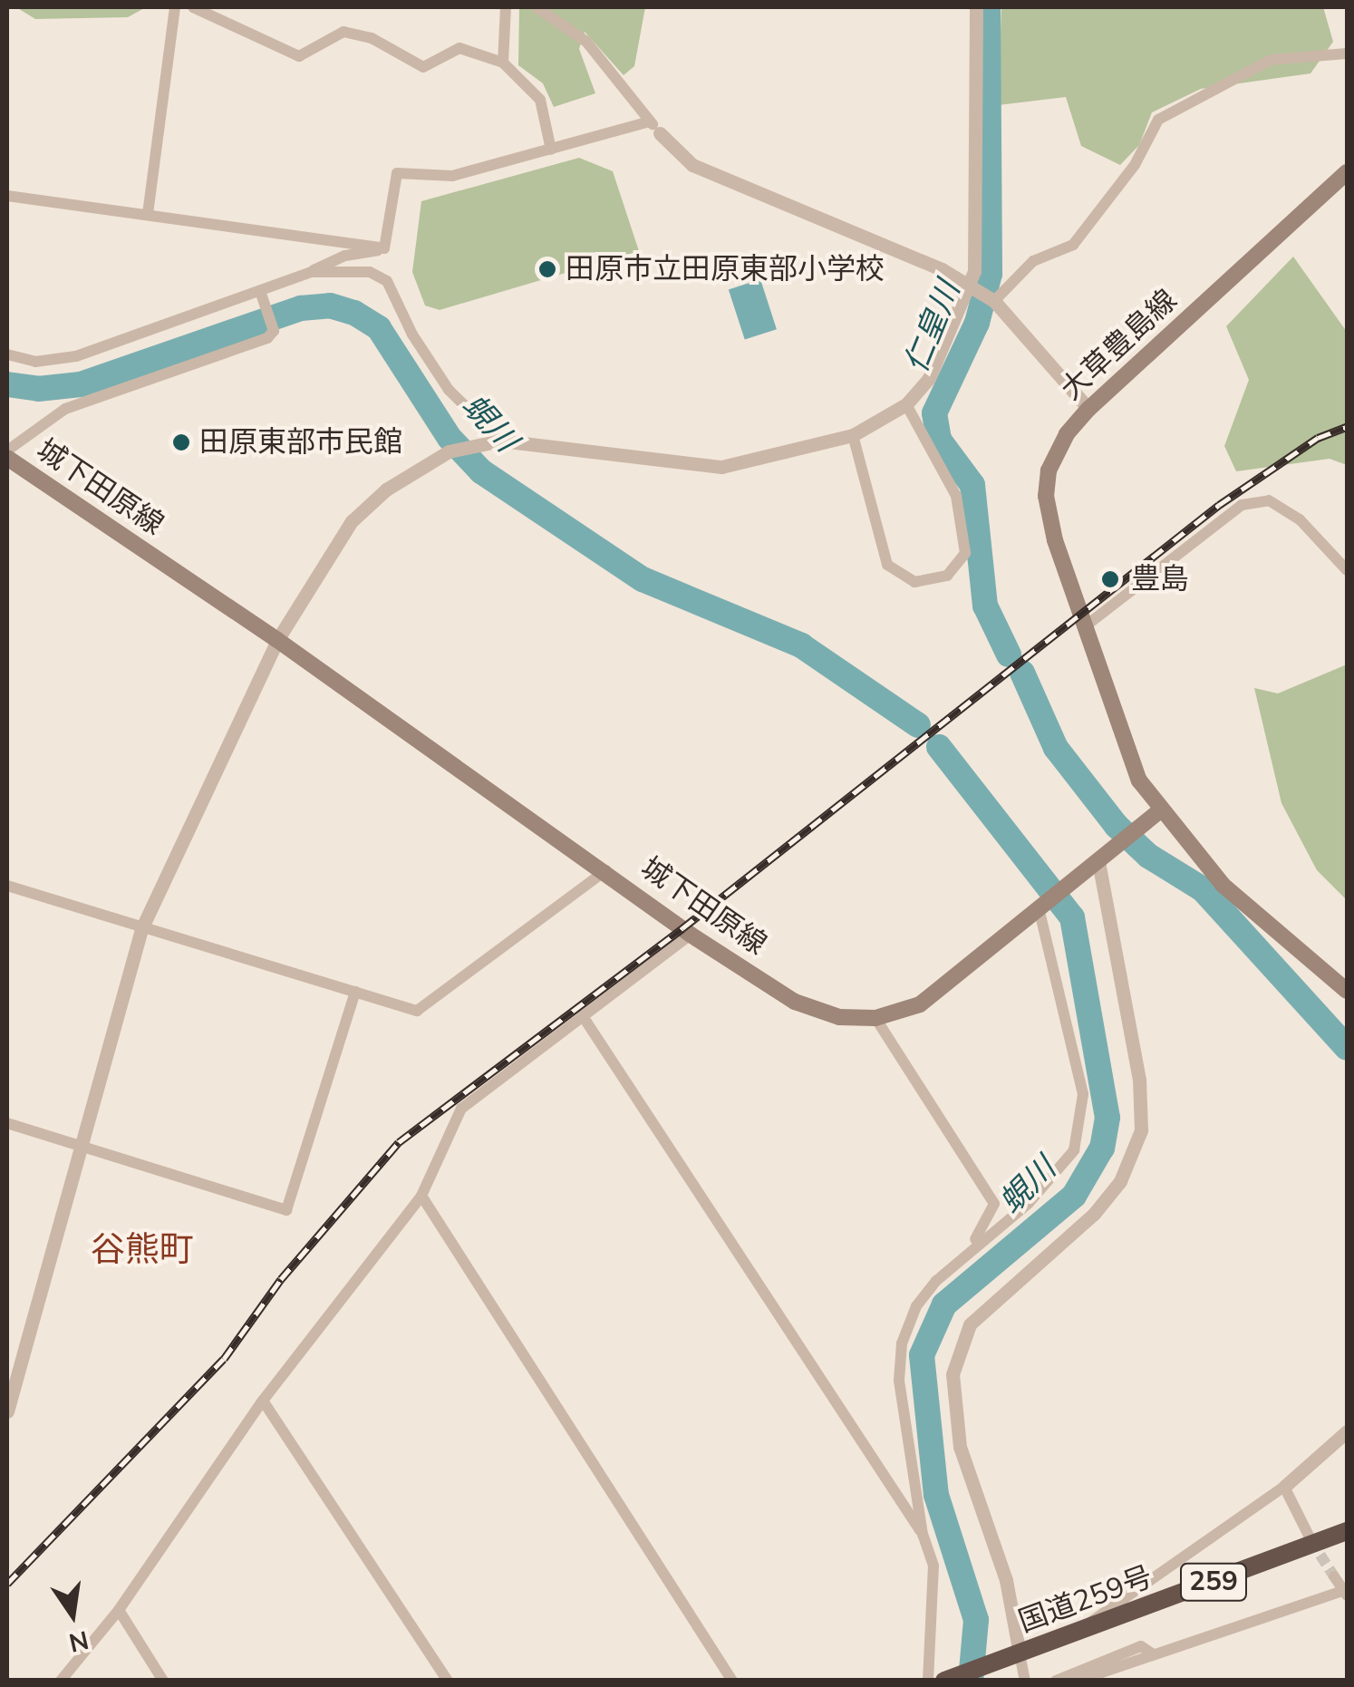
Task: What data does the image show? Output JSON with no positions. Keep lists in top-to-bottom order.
{
  "streets": {
    "highway": ["259", "国道259号"],
    "main road": ["大草豊島線", "城下田原線"]
  },
  "crossings": [
    ["大草豊島線", "城下田原線"]
  ],
  "districts": ["谷熊町"],
  "water": ["仁皇川", "蜆川"],
  "places": ["田原市立田原東部小学校", "田原東部市民館", "豊島"],
  "north": "bottom"
}
